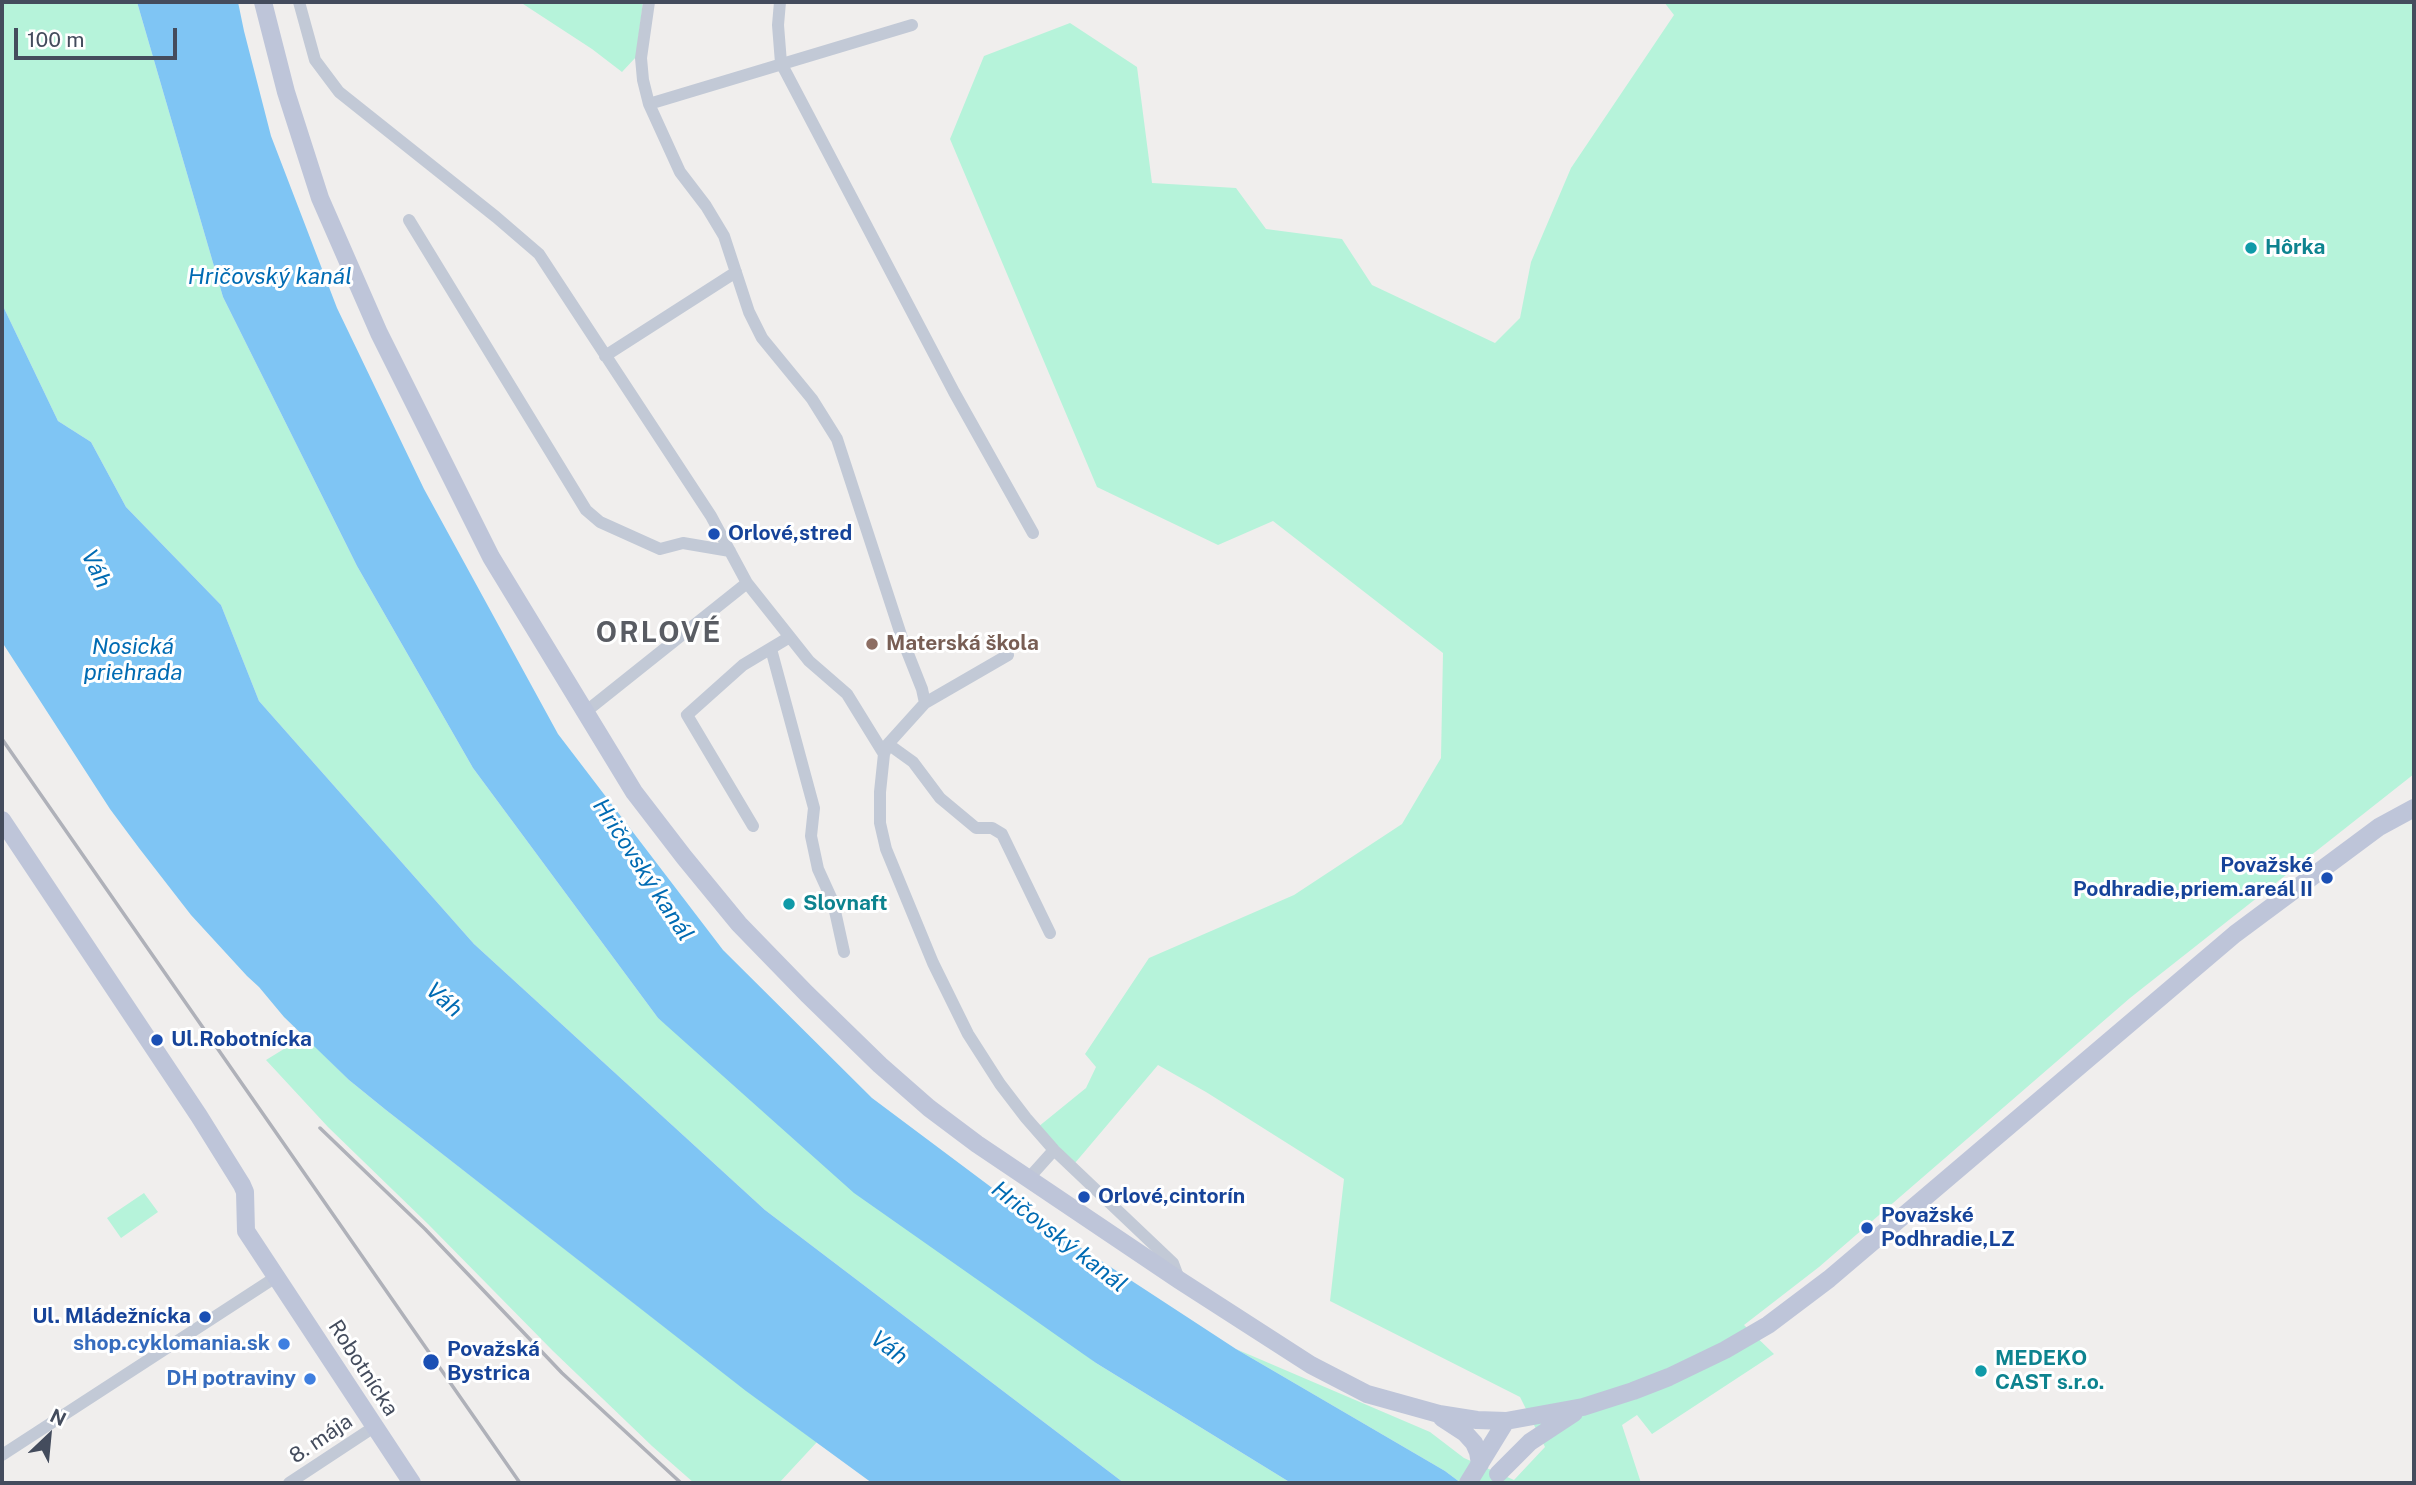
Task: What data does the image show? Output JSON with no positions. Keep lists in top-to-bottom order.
{
  "streets": {
    "main road": ["Robotnícka"],
    "street": ["8. mája"]
  },
  "crossings": [
    ["Robotnícka", "8. mája"]
  ],
  "districts": ["ORLOVÉ"],
  "water": ["Hričovský kanál", "Váh", "Nosická priehrada"],
  "places": [
    "Hôrka",
    "Orlové,stred",
    "Materská škola",
    "Považské Podhradie,priem.areál II",
    "Slovnaft",
    "Ul.Robotnícka",
    "Orlové,cintorín",
    "Považské Podhradie,LZ",
    "Ul. Mládežnícka",
    "shop.cyklomania.sk",
    "Považská Bystrica",
    "MEDEKO CAST s.r.o.",
    "DH potraviny"
  ],
  "scale_bar": "100 m",
  "north": "top right"
}
